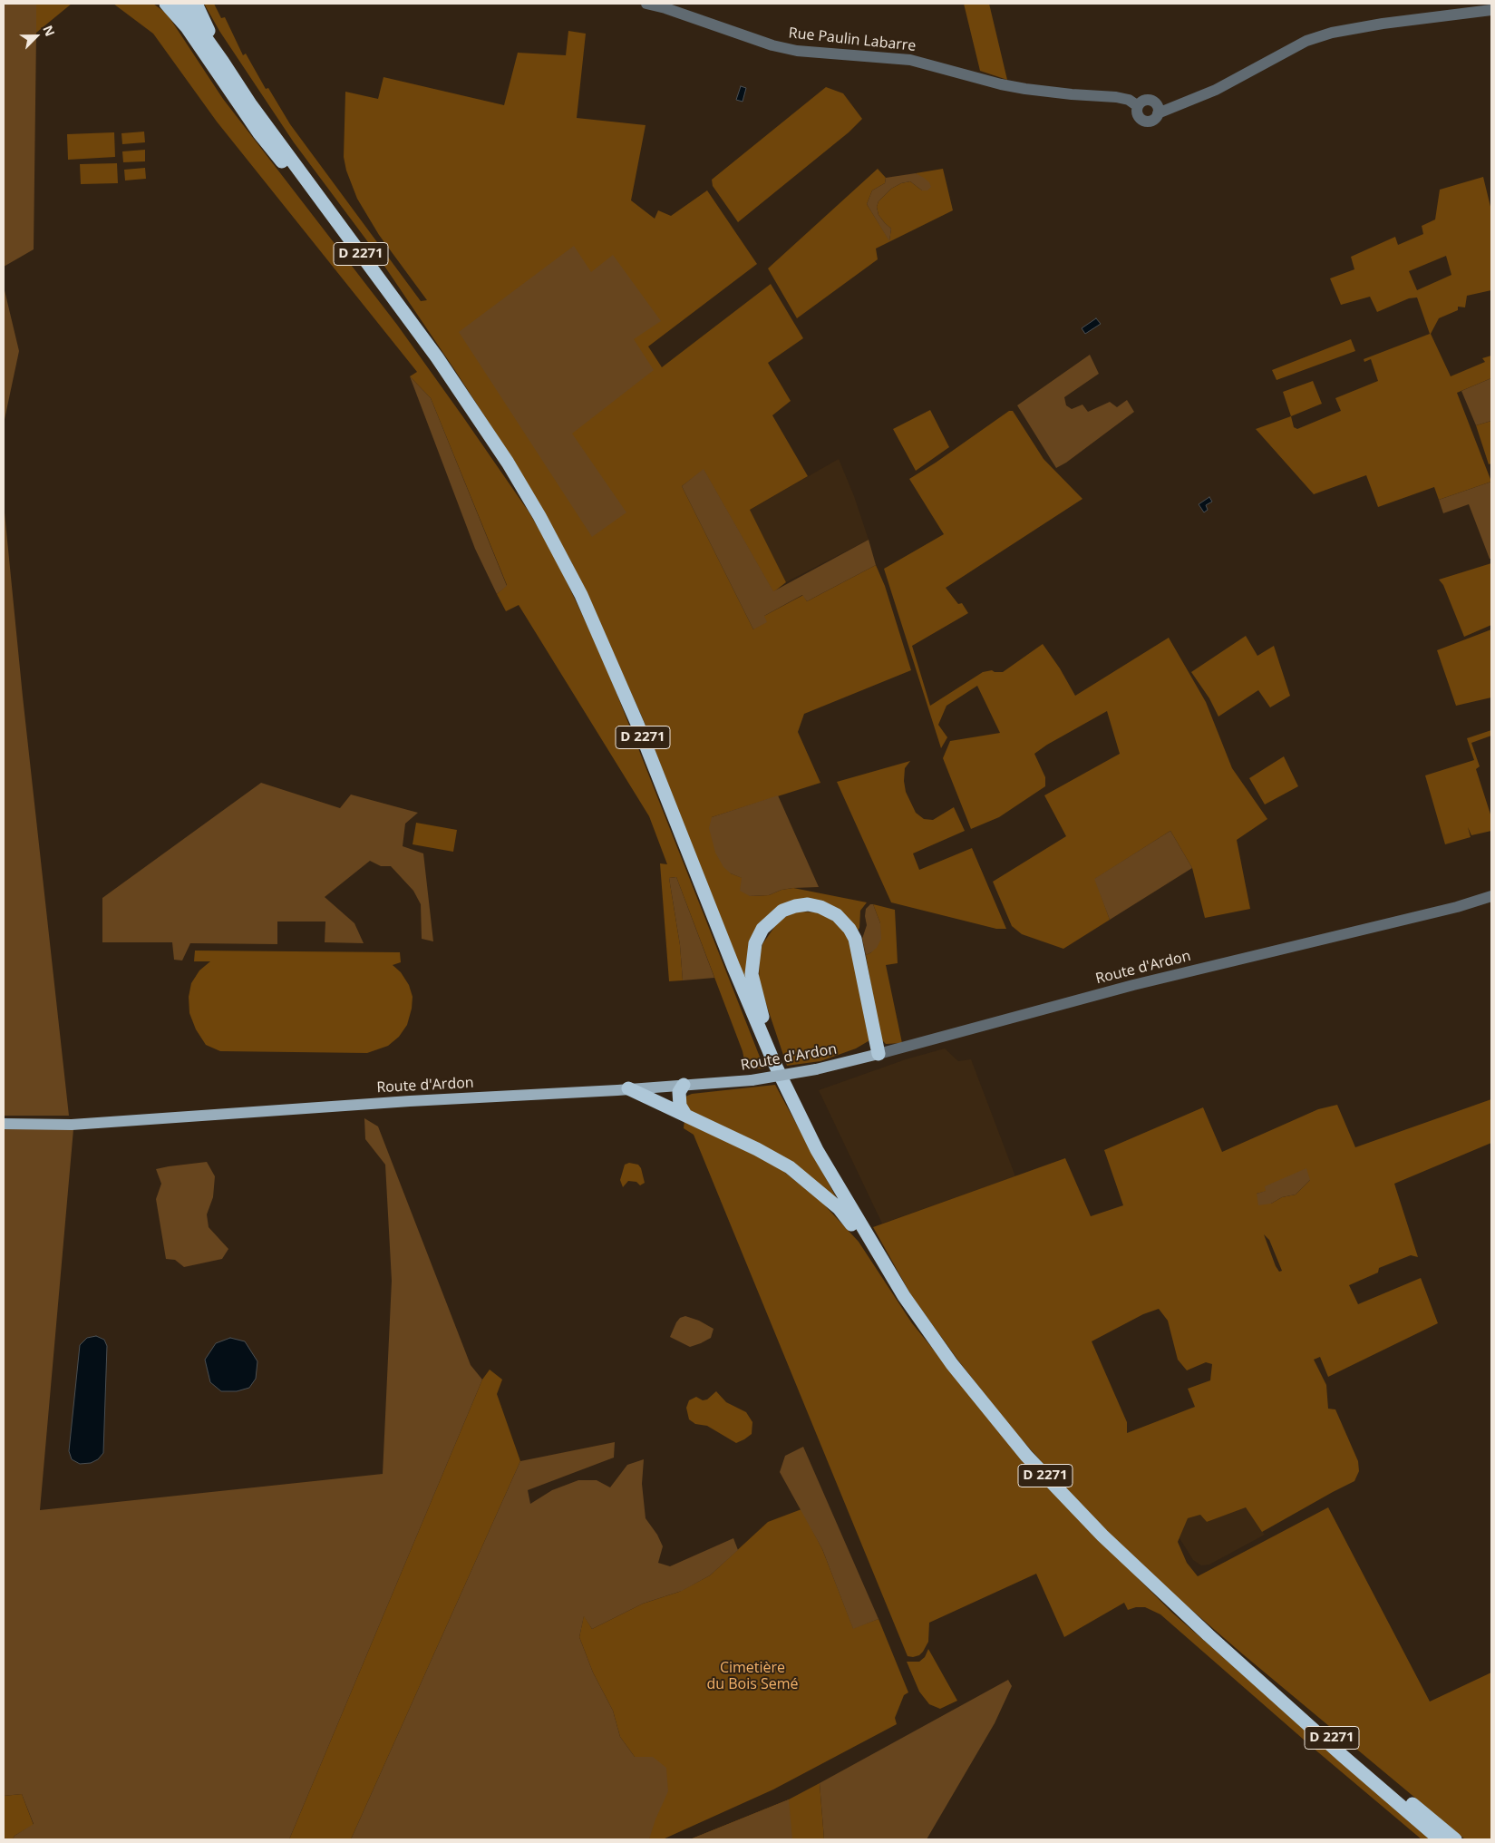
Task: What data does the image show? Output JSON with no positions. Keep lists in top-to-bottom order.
{
  "streets": {
    "highway": ["D 2271"],
    "main road": ["Route d'Ardon"],
    "street": ["Rue Paulin Labarre"]
  },
  "parks": ["Cimetière du Bois Semé"],
  "north": "top right"
}
